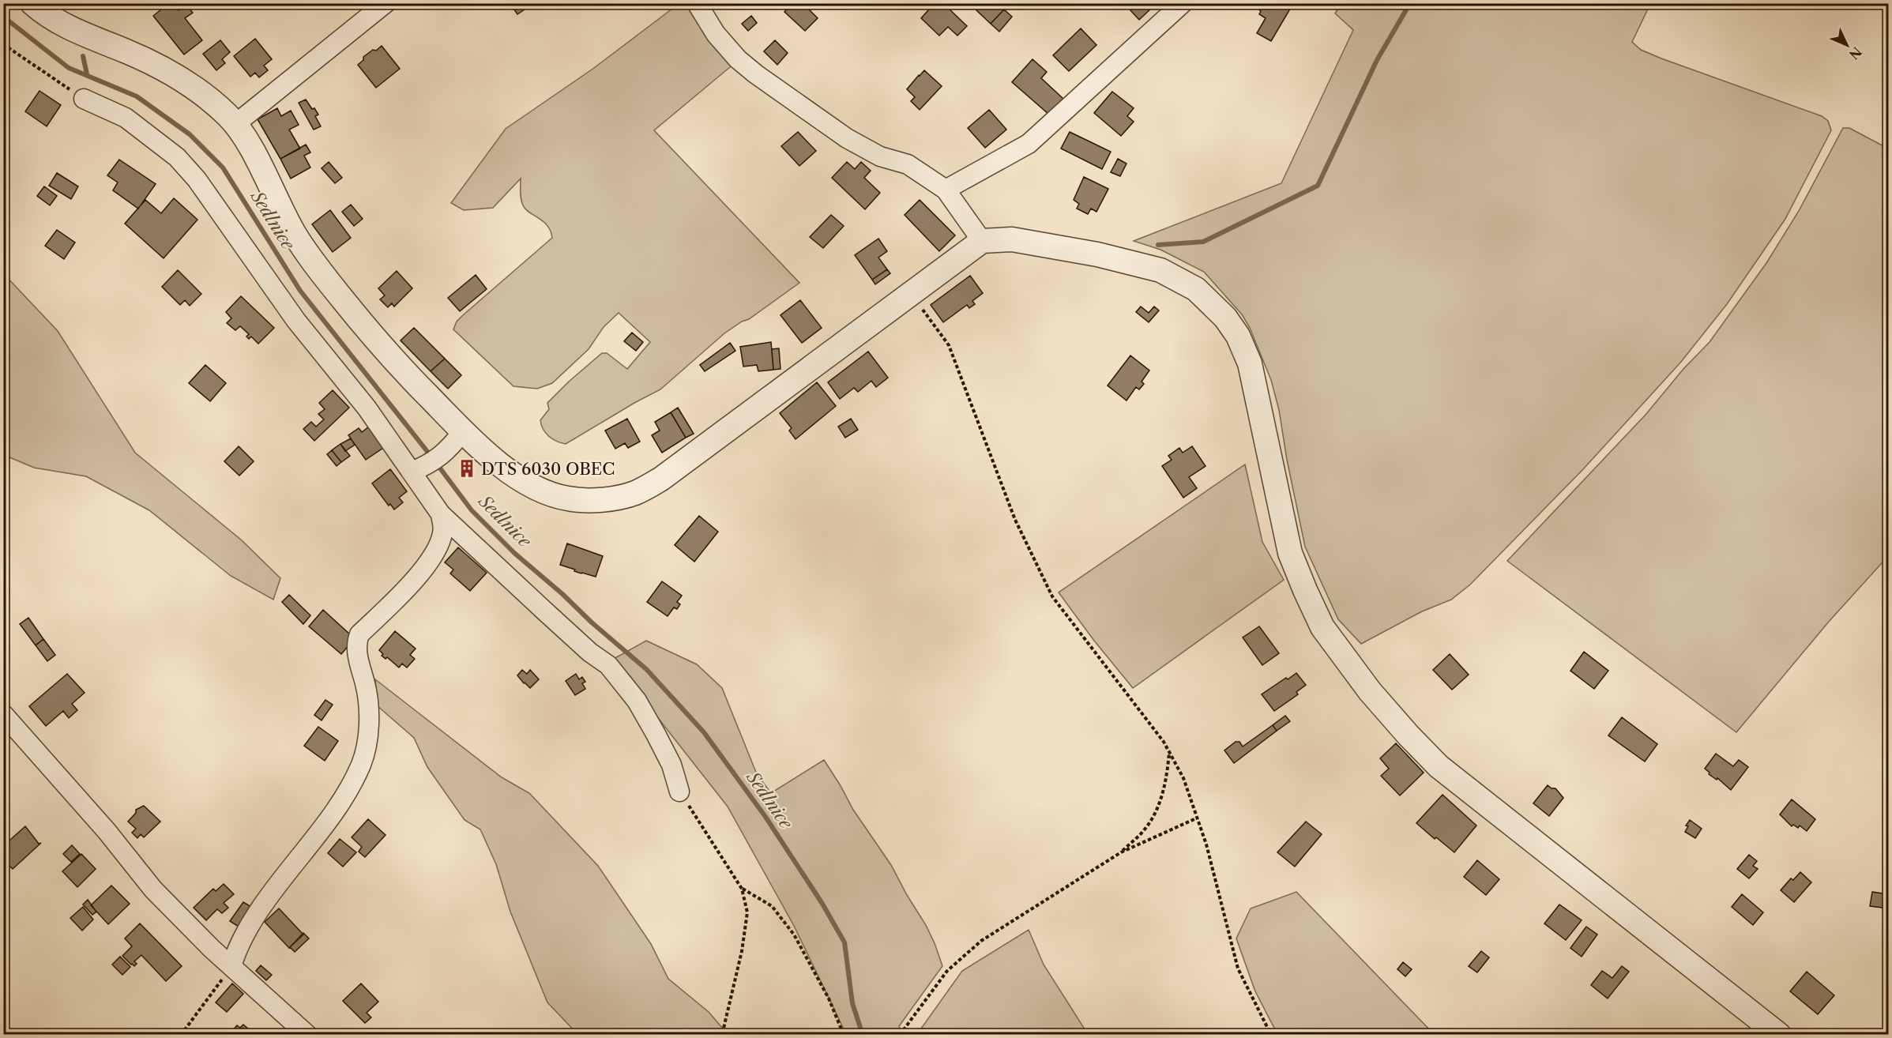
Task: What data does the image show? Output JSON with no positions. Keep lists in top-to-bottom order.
{
  "water": ["Sedlnice"],
  "places": {
    "building": ["DTS 6030 OBEC"]
  },
  "north": "bottom right"
}
